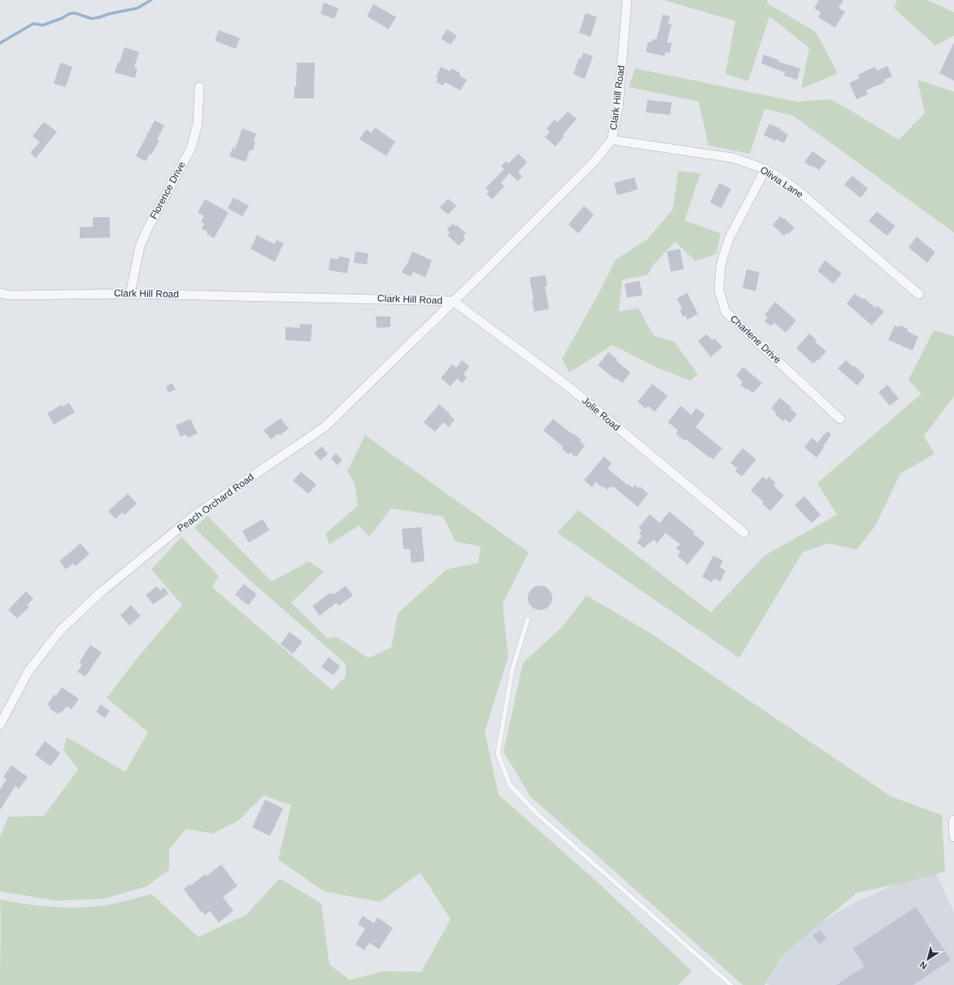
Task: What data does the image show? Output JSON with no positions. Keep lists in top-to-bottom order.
{
  "streets": {
    "street": [
      "Clark Hill Road",
      "Olivia Lane",
      "Florence Drive",
      "Charlene Drive",
      "Jolie Road",
      "Peach Orchard Road"
    ]
  },
  "crossings": [
    ["Clark Hill Road", "Olivia Lane"],
    ["Clark Hill Road", "Florence Drive"],
    ["Clark Hill Road", "Jolie Road"],
    ["Clark Hill Road", "Peach Orchard Road"],
    ["Olivia Lane", "Charlene Drive"],
    ["Jolie Road", "Peach Orchard Road"]
  ],
  "north": "bottom left"
}
